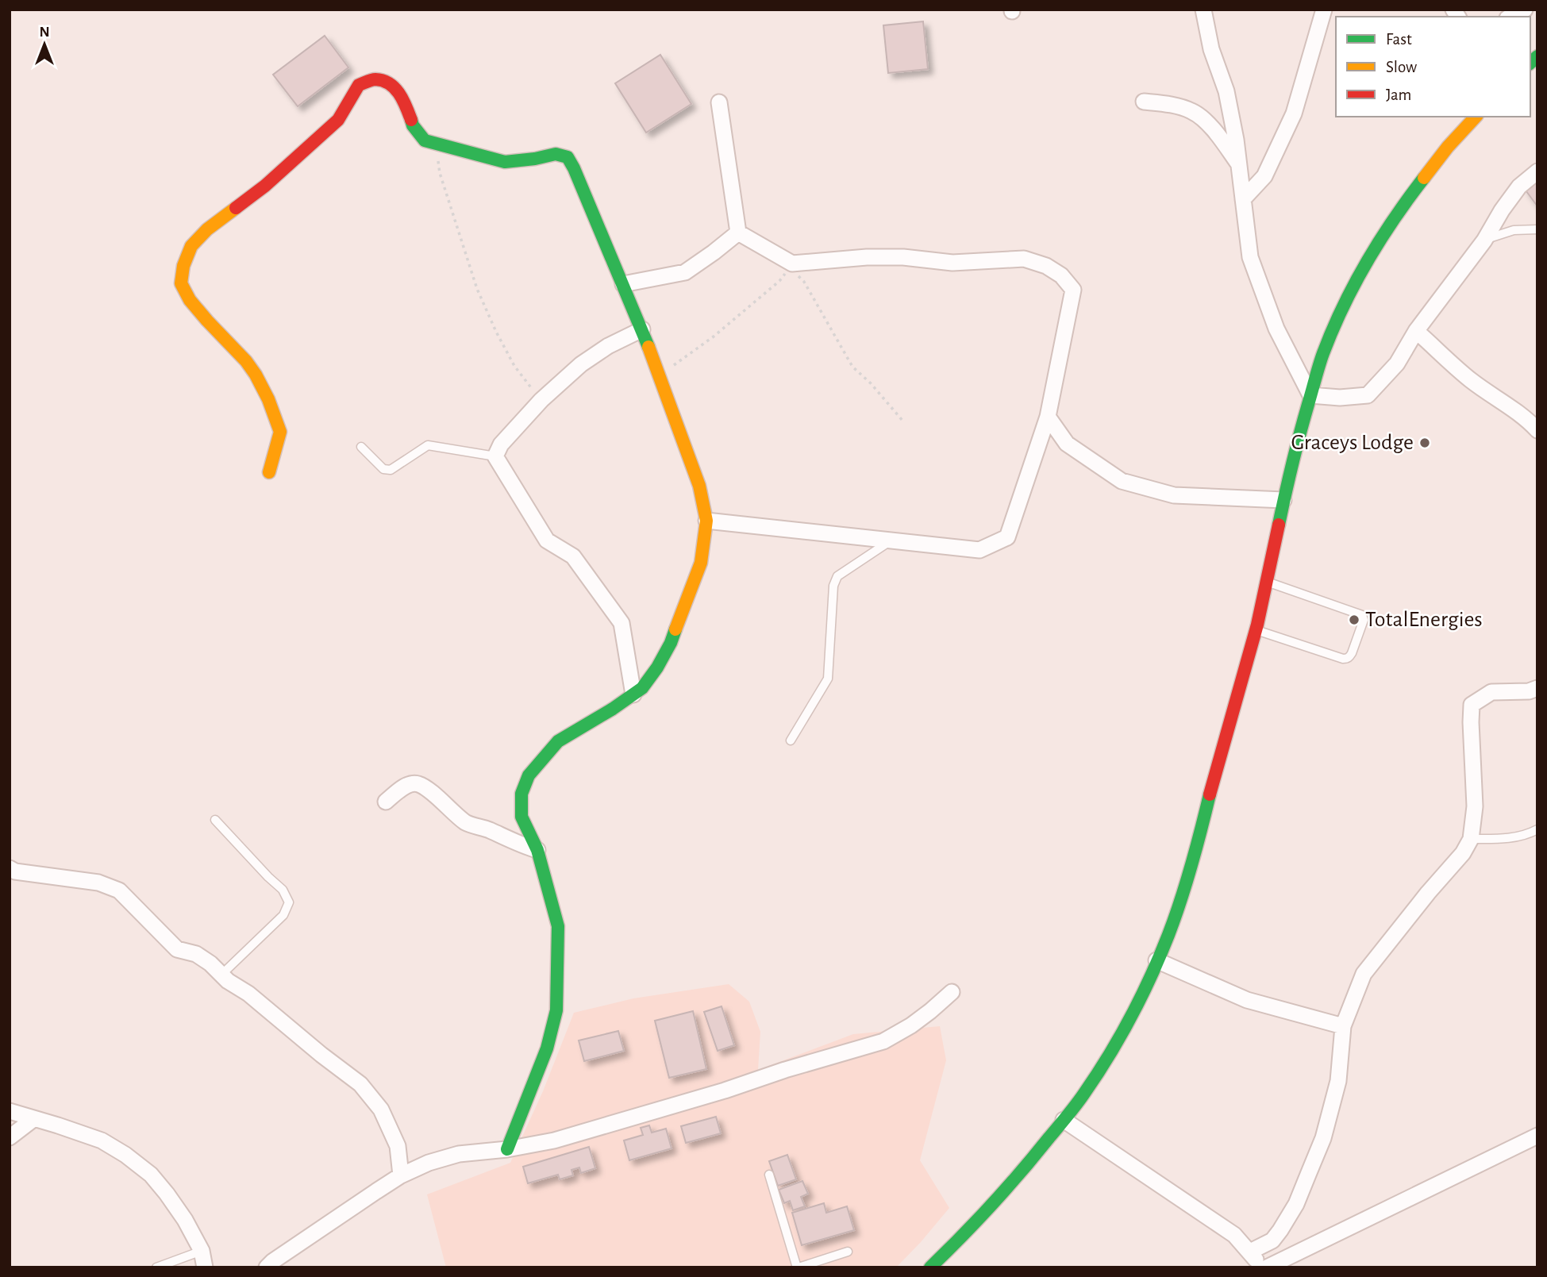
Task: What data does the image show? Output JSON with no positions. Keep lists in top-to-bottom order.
{
  "places": ["Graceys Lodge", "TotalEnergies"],
  "legend": ["Fast", "Slow", "Jam"],
  "north": "top"
}
